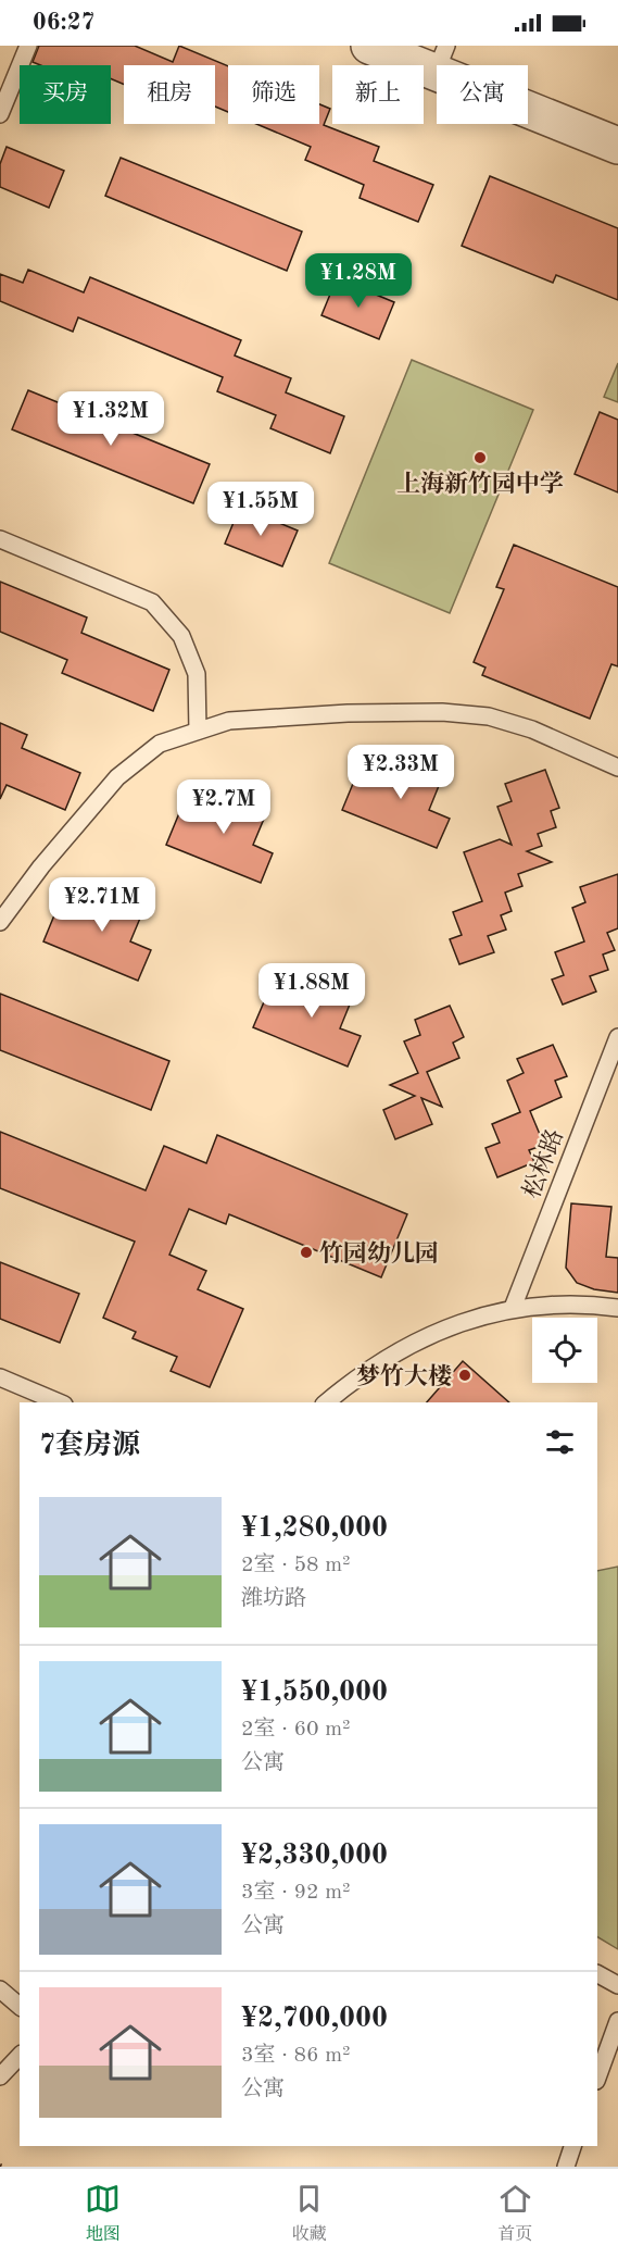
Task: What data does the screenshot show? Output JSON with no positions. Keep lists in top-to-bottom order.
{
  "streets": {
    "lane": ["松林路"]
  },
  "places": ["上海新竹园中学", "竹园幼儿园", "梦竹大楼"],
  "page": {
    "status": "06:27",
    "chip": [
      "买房",
      "租房",
      "筛选",
      "新上",
      "公寓"
    ],
    "price": [
      "¥1.28M",
      "¥1.32M",
      "¥1.55M",
      "¥2.33M",
      "¥2.7M",
      "¥2.71M",
      "¥1.88M"
    ],
    "heading": "7套房源",
    "list": [
      {
        "name": "¥1,280,000",
        "note": "2室 · 58 m² · 潍坊路"
      },
      {
        "name": "¥1,550,000",
        "note": "2室 · 60 m² · 公寓"
      },
      {
        "name": "¥2,330,000",
        "note": "3室 · 92 m² · 公寓"
      },
      {
        "name": "¥2,700,000",
        "note": "3室 · 86 m² · 公寓"
      }
    ],
    "tabs": ["地图", "收藏", "首页"]
  }
}
